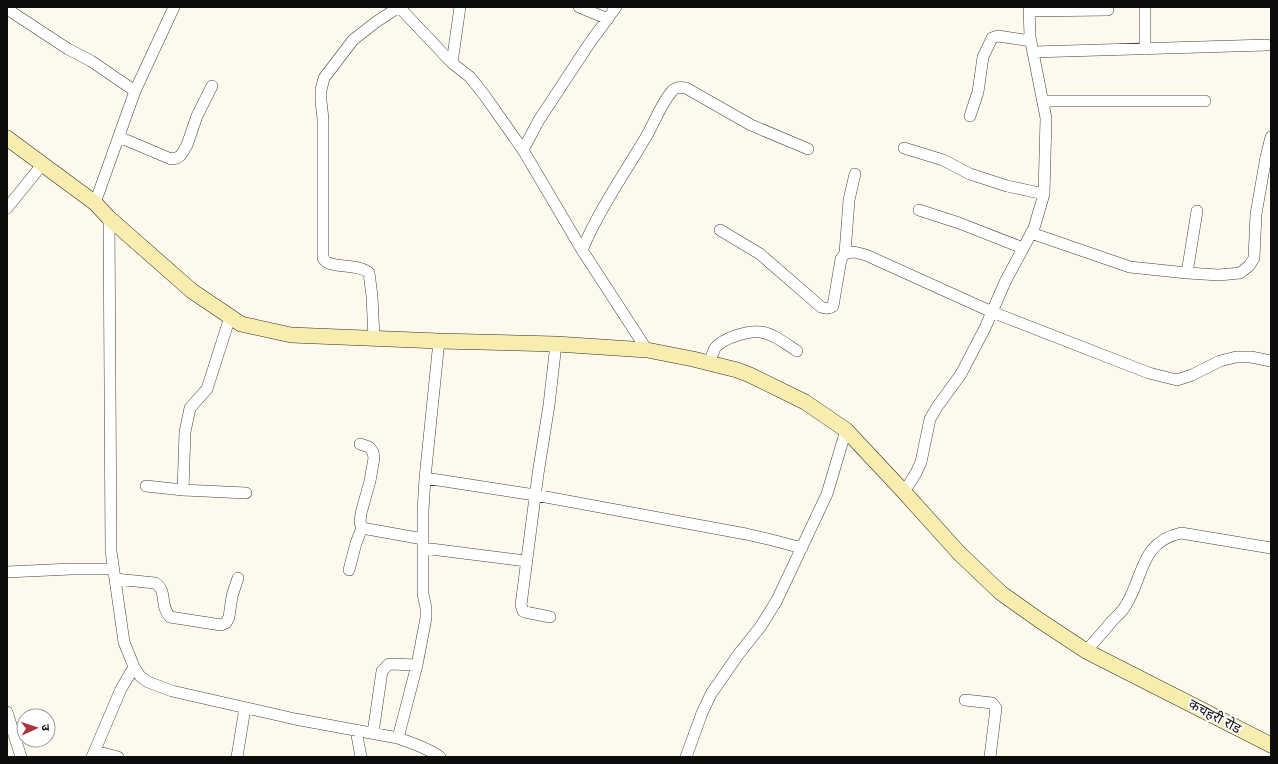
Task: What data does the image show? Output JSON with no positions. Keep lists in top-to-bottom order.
{
  "streets": {
    "main road": ["कचहरी रोड"]
  },
  "north": "right"
}
